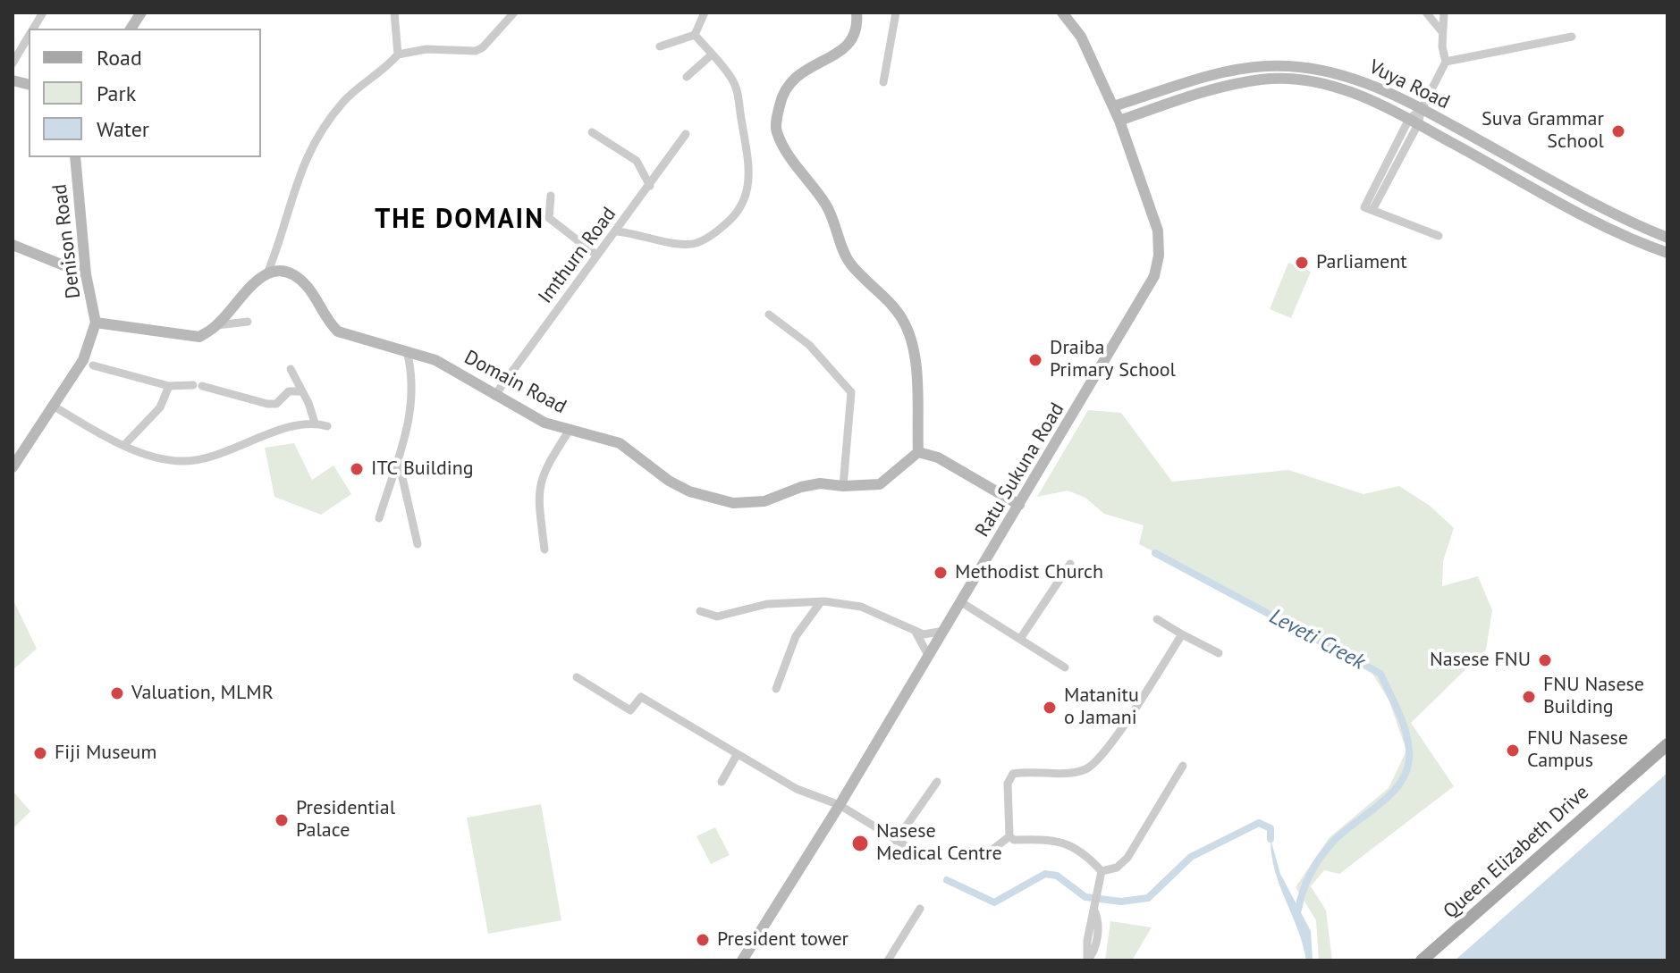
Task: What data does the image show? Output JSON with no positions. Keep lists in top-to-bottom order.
{
  "streets": {
    "main road": [
      "Vuya Road",
      "Denison Road",
      "Domain Road",
      "Ratu Sukuna Road",
      "Queen Elizabeth Drive"
    ],
    "street": ["Imthurn Road"]
  },
  "crossings": [
    ["Vuya Road", "Ratu Sukuna Road"],
    ["Imthurn Road", "Domain Road"]
  ],
  "districts": ["THE DOMAIN"],
  "water": ["Leveti Creek"],
  "places": [
    "Suva Grammar School",
    "Parliament",
    "Draiba Primary School",
    "ITC Building",
    "Methodist Church",
    "Nasese FNU",
    "Valuation, MLMR",
    "FNU Nasese Building",
    "Matanitu o Jamani",
    "FNU Nasese Campus",
    "Fiji Museum",
    "Presidential Palace",
    "Nasese Medical Centre",
    "President tower"
  ],
  "legend": ["Road", "Park", "Water"]
}
